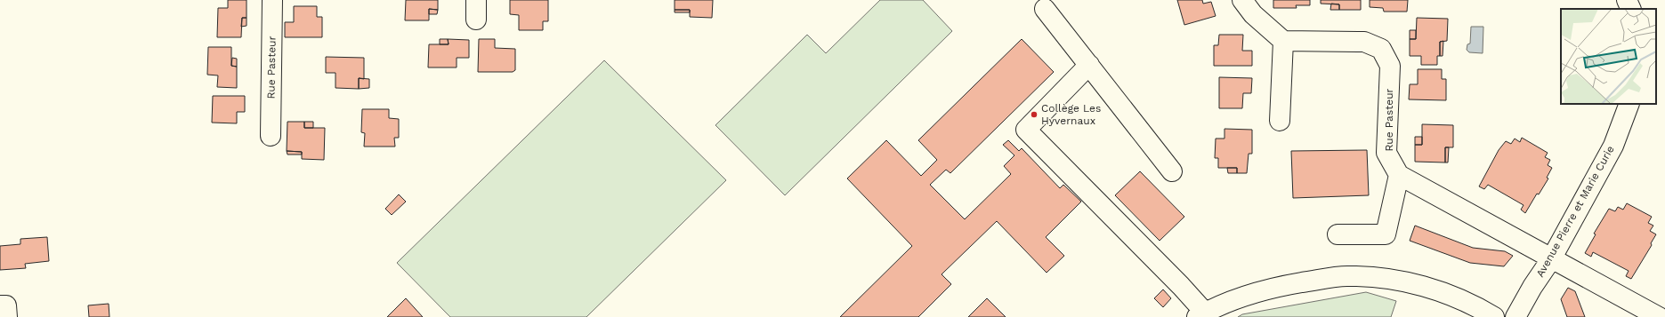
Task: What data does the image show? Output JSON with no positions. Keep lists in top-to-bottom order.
{
  "streets": {
    "street": ["Rue Pasteur", "Avenue Pierre et Marie Curie"]
  },
  "places": ["Collège Les Hyvernaux"]
}
